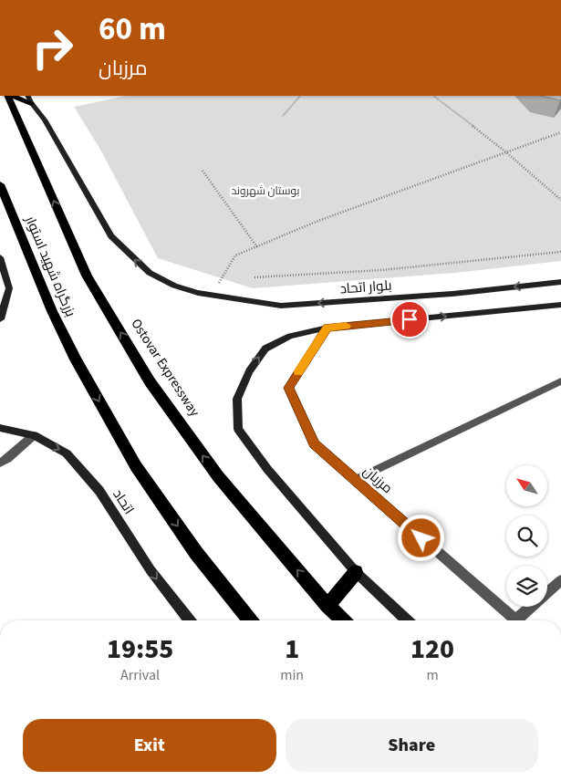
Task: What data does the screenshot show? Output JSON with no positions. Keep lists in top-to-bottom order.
{
  "streets": {
    "highway": ["بزرگراه شهید استوار", "Ostovar Expressway"],
    "main road": ["بلوار اتحاد", "اتحاد"],
    "street": ["مرزبان"]
  },
  "one_way": ["بزرگراه شهید استوار", "Ostovar Expressway", "اتحاد"],
  "parks": ["بوستان شهروند"],
  "north": "top left",
  "page": {
    "turn": ["60 m", "مرزبان"],
    "eta": [
      "19:55",
      "Arrival",
      "1",
      "min",
      "120",
      "m"
    ],
    "buttons": ["Exit", "Share"]
  }
}
